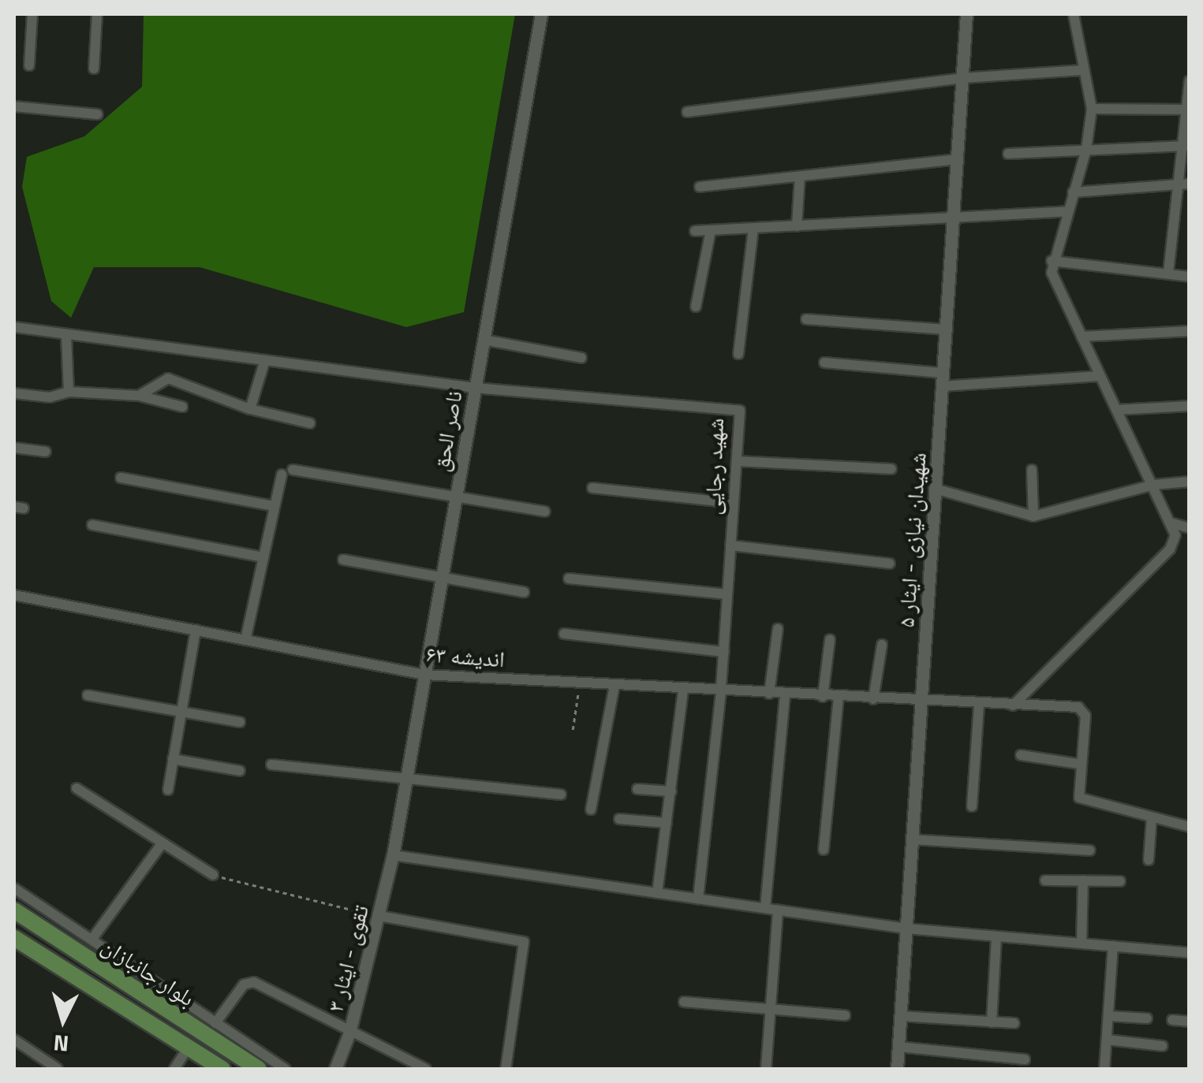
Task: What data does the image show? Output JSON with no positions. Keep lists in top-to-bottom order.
{
  "streets": {
    "main road": ["بلوار جانبازان"],
    "street": [
      "ناصر الحق",
      "شهید رجایی",
      "شهیدان نیازی - ایثار ۵",
      "اندیشه ۶۳",
      "تقوی - ایثار ۳"
    ]
  },
  "crossings": [
    ["ناصر الحق", "شهید رجایی"],
    ["ناصر الحق", "اندیشه ۶۳"],
    ["ناصر الحق", "تقوی - ایثار ۳"],
    ["شهید رجایی", "اندیشه ۶۳"],
    ["شهیدان نیازی - ایثار ۵", "اندیشه ۶۳"]
  ],
  "north": "bottom"
}
